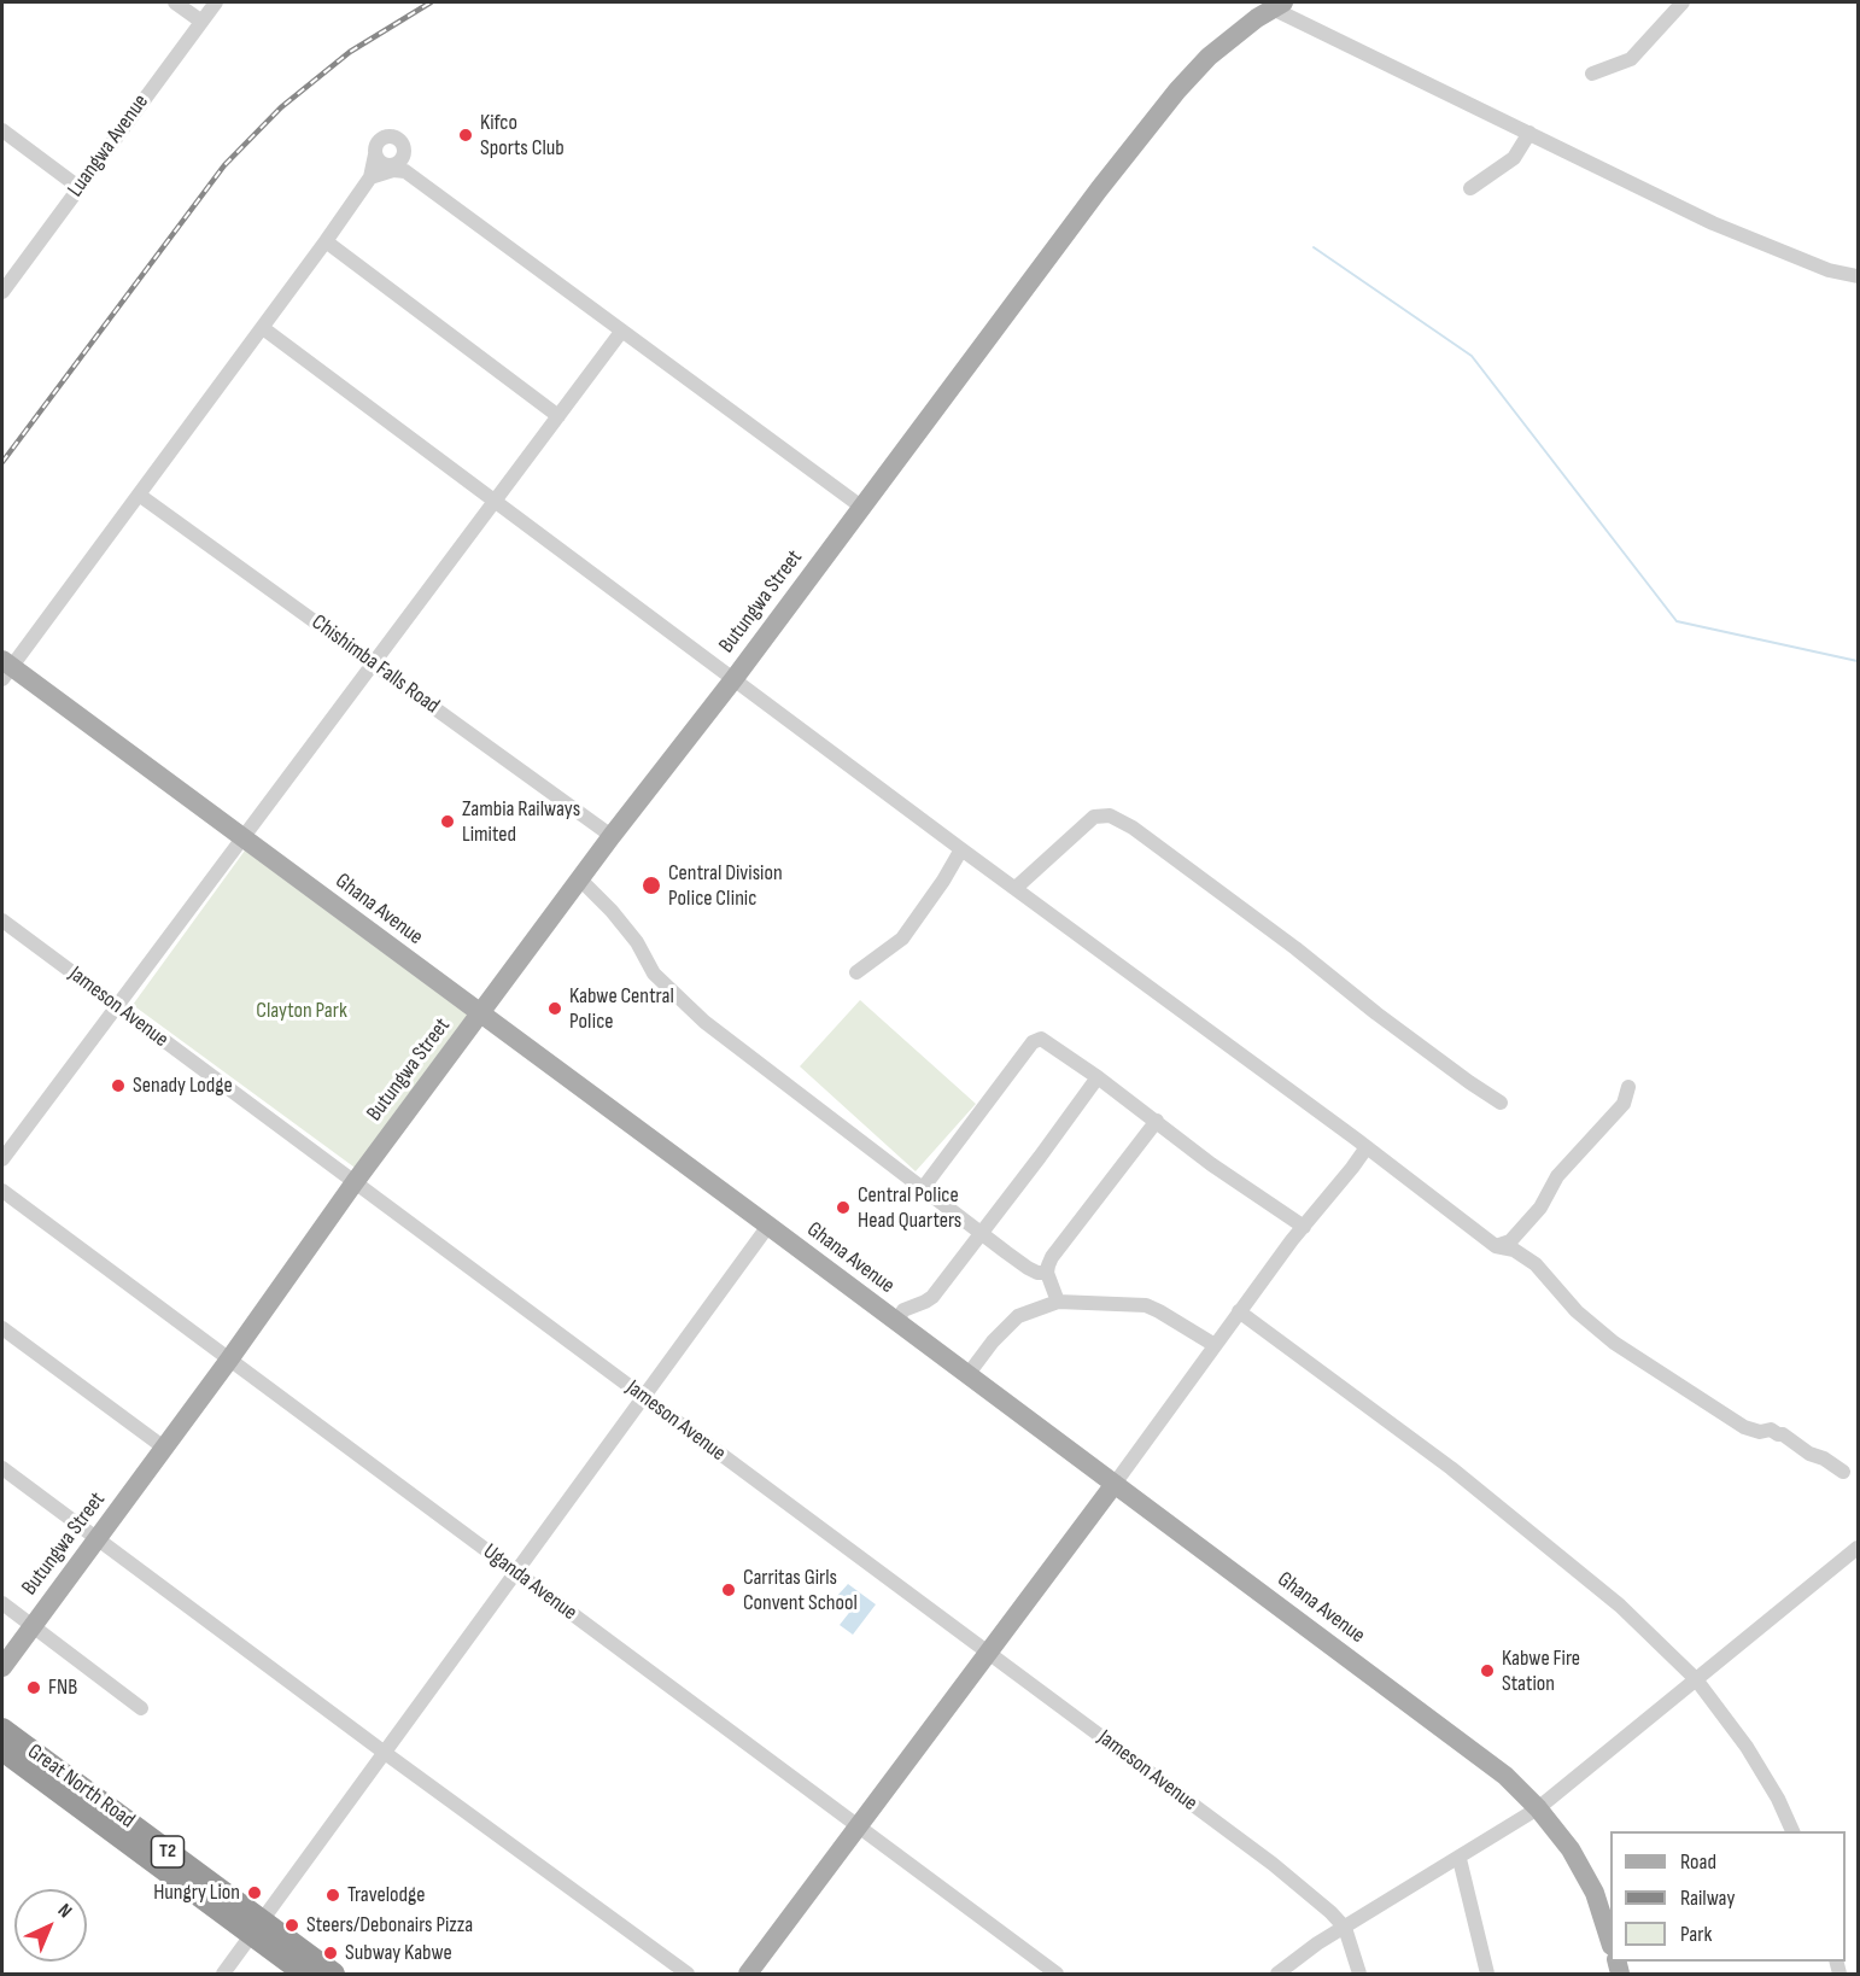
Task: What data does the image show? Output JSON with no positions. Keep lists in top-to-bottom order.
{
  "streets": {
    "highway": ["Great North Road", "T2"],
    "main road": ["Butungwa Street", "Ghana Avenue"],
    "street": [
      "Luangwa Avenue",
      "Chishimba Falls Road",
      "Jameson Avenue",
      "Uganda Avenue"
    ]
  },
  "crossings": [
    ["Butungwa Street", "Chishimba Falls Road"],
    ["Butungwa Street", "Ghana Avenue"],
    ["Butungwa Street", "Jameson Avenue"],
    ["Butungwa Street", "Uganda Avenue"]
  ],
  "parks": ["Clayton Park"],
  "places": [
    "Kifco Sports Club",
    "Zambia Railways Limited",
    "Central Division Police Clinic",
    "Kabwe Central Police",
    "Senady Lodge",
    "Central Police Head Quarters",
    "Carritas Girls Convent School",
    "Kabwe Fire Station",
    "FNB",
    "Hungry Lion",
    "Travelodge",
    "Steers/Debonairs Pizza",
    "Subway Kabwe"
  ],
  "legend": ["Road", "Railway", "Park"],
  "north": "top right"
}
